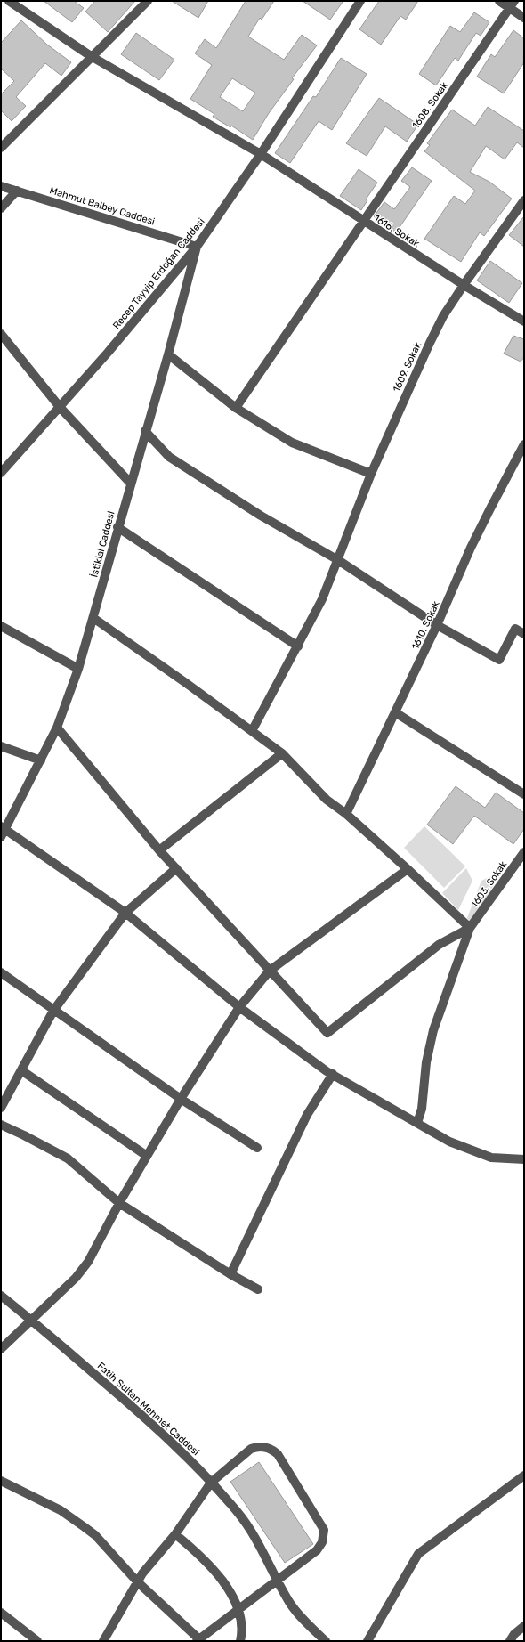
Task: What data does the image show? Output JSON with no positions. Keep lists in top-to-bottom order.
{
  "streets": {
    "street": [
      "1608. Sokak",
      "Mahmut Balbey Caddesi",
      "1616. Sokak",
      "Recep Tayyip Erdoğan Caddesi",
      "1609. Sokak",
      "İstiklal Caddesi",
      "1610. Sokak",
      "1603. Sokak",
      "Fatih Sultan Mehmet Caddesi"
    ]
  },
  "crossings": [
    ["1608. Sokak", "1616. Sokak"],
    ["Mahmut Balbey Caddesi", "Recep Tayyip Erdoğan Caddesi"],
    ["Mahmut Balbey Caddesi", "İstiklal Caddesi"],
    ["1616. Sokak", "Recep Tayyip Erdoğan Caddesi"],
    ["1616. Sokak", "1609. Sokak"],
    ["Recep Tayyip Erdoğan Caddesi", "İstiklal Caddesi"]
  ]
}
